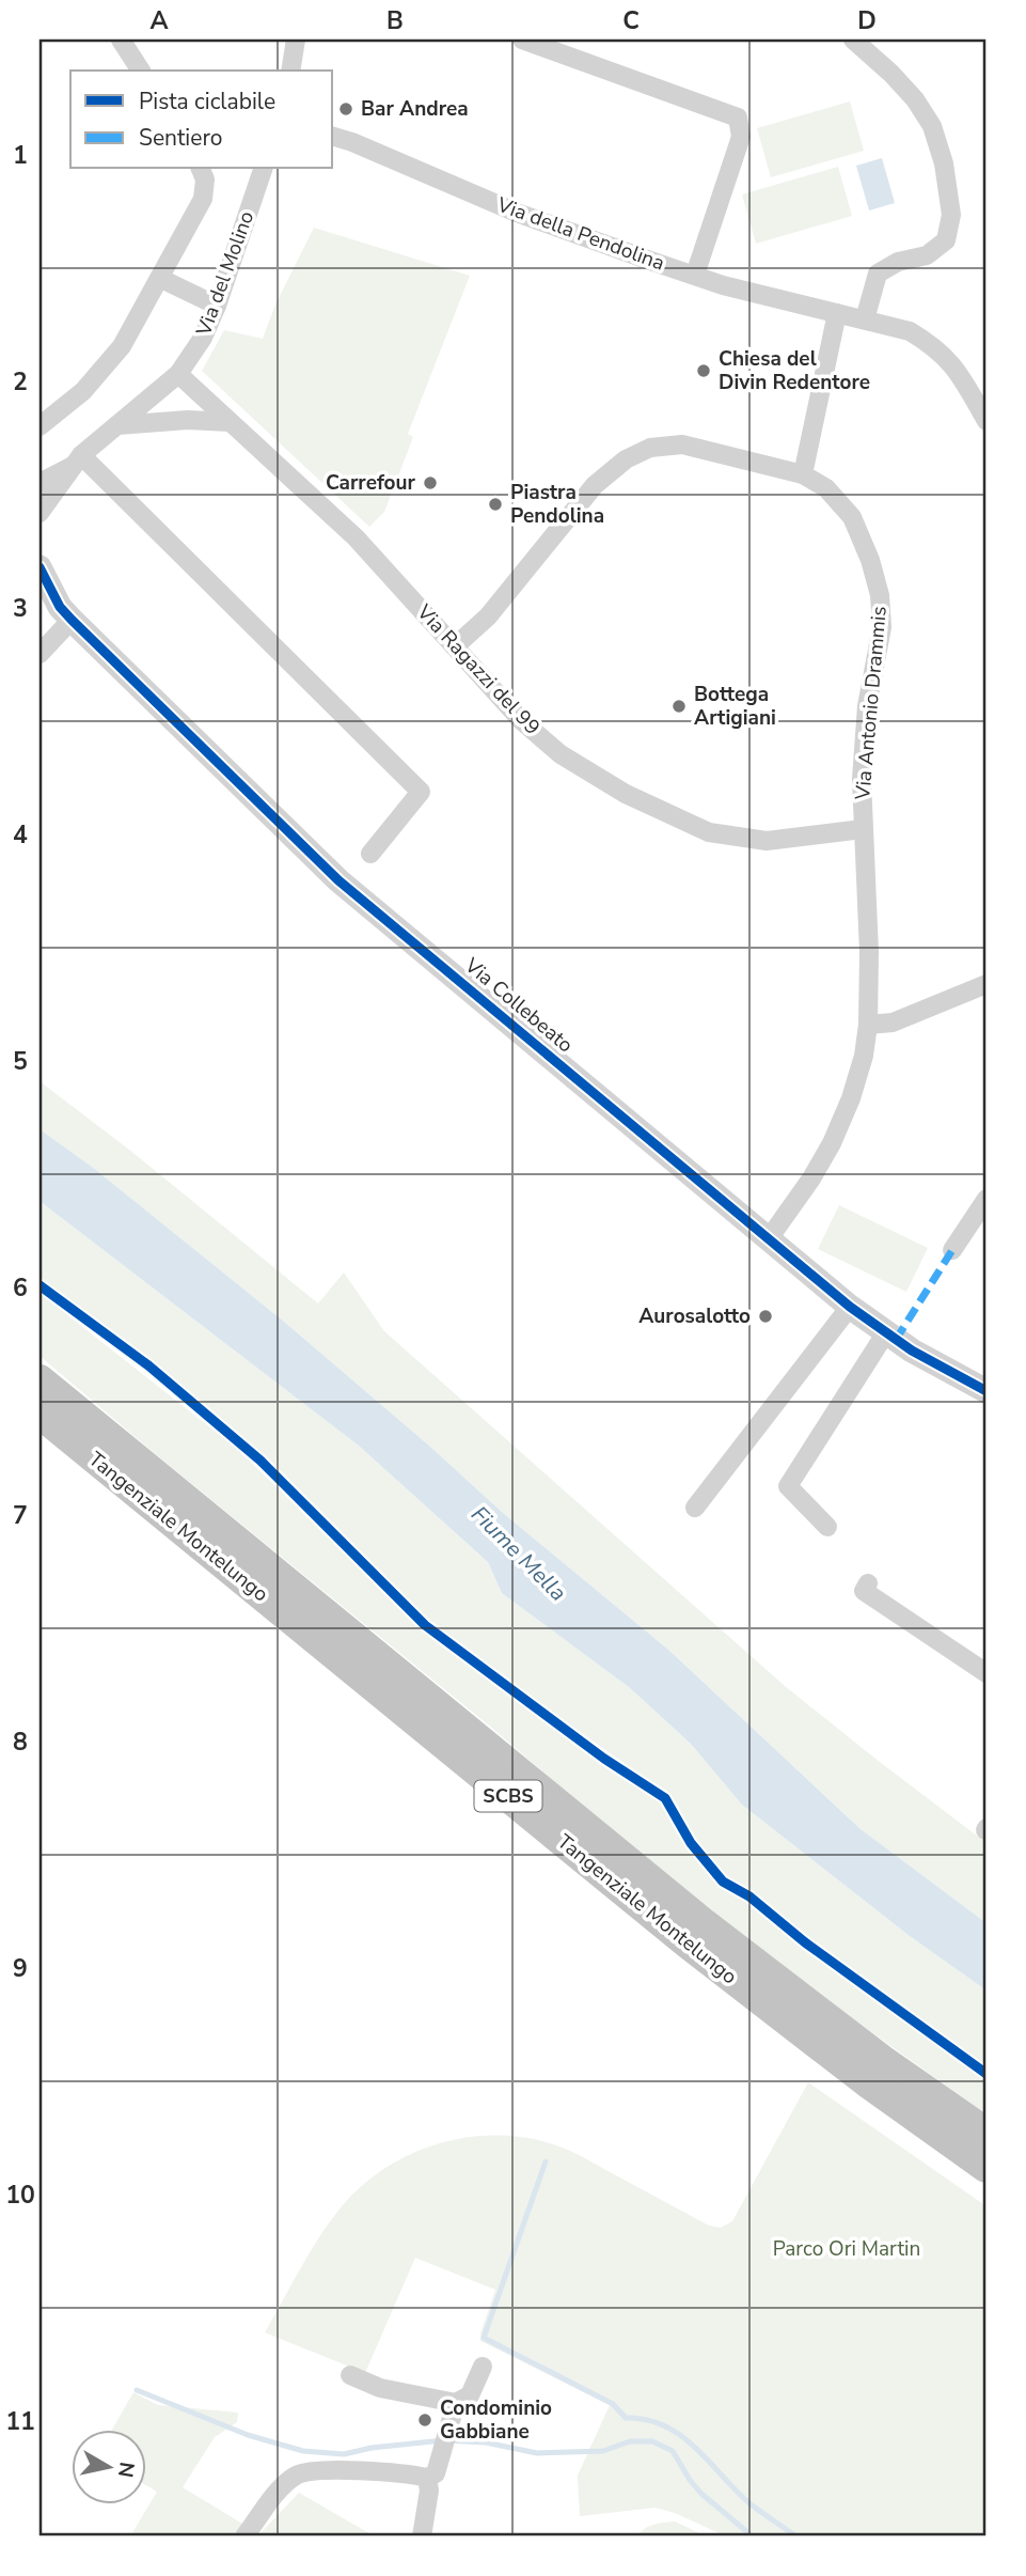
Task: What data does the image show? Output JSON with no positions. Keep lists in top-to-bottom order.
{
  "streets": {
    "highway": ["Tangenziale Montelungo", "SCBS"],
    "street": [
      "Via della Pendolina",
      "Via del Molino",
      "Via Ragazzi del 99",
      "Via Antonio Drammis",
      "Via Collebeato"
    ]
  },
  "crossings": [
    ["Via del Molino", "Via Ragazzi del 99"],
    ["Via Ragazzi del 99", "Via Antonio Drammis"],
    ["Via Antonio Drammis", "Via Collebeato"]
  ],
  "water": ["Fiume Mella"],
  "parks": ["Parco Ori Martin"],
  "places": [
    "Bar Andrea",
    "Chiesa del Divin Redentore",
    "Carrefour",
    "Piastra Pendolina",
    "Bottega Artigiani",
    "Aurosalotto",
    "Condominio Gabbiane"
  ],
  "legend": ["Pista ciclabile", "Sentiero"],
  "north": "right",
  "grid": {
    "columns": [
      "A",
      "B",
      "C",
      "D"
    ],
    "rows": [
      "1",
      "2",
      "3",
      "4",
      "5",
      "6",
      "7",
      "8",
      "9",
      "10",
      "11"
    ]
  }
}
